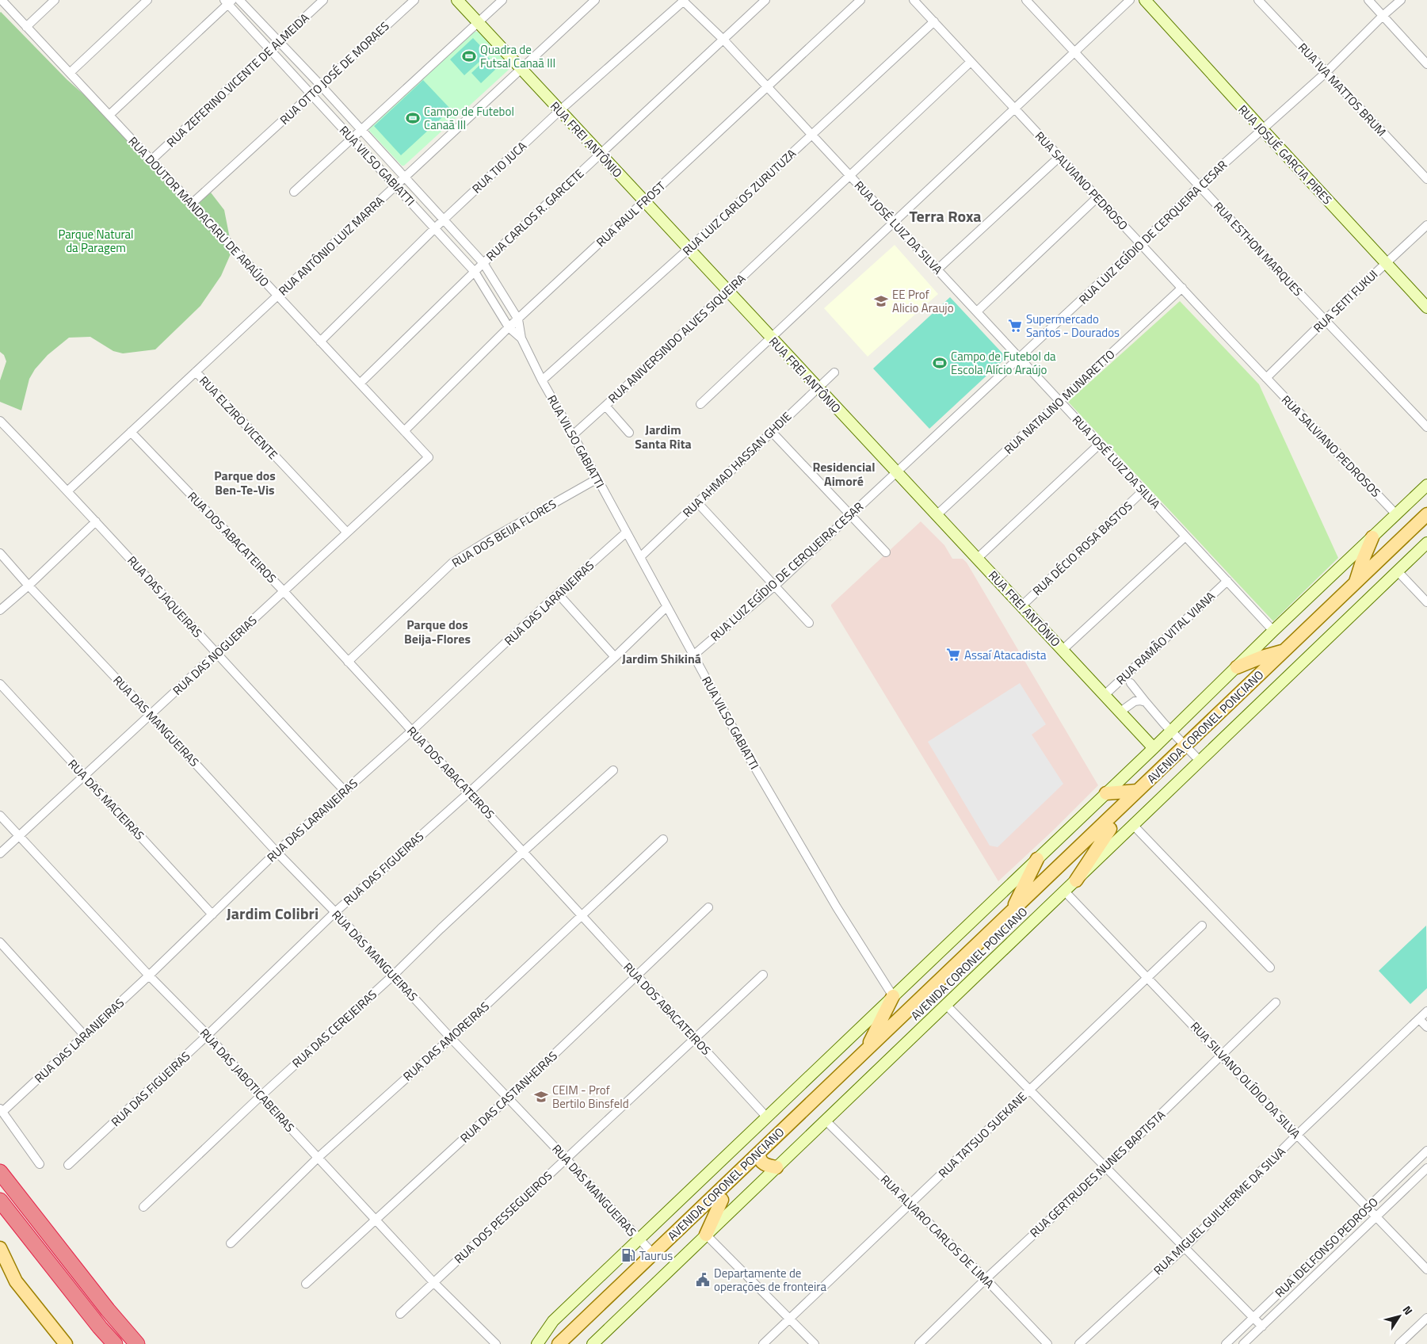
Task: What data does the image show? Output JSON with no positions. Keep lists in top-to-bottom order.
{
  "streets": {
    "main road": ["RUA FREI ANTÔNIO", "RUA JOSUÉ GARCIA PIRES", "AVENIDA CORONEL PONCIANO"],
    "street": [
      "RUA OTTO JOSÉ DE MORAES",
      "RUA ZEFERINO VICENTE DE ALMEIDA",
      "RUA IVA MATTOS BRUM",
      "RUA VILSO GABIATTI",
      "RUA TIO JUCA",
      "RUA SALVIANO PEDROSO",
      "RUA LUIZ CARLOS ZURUTUZA",
      "RUA DOUTOR MANDACARU DE ARAÚJO",
      "RUA RAUL FROST",
      "RUA CARLOS R. GARCETE",
      "RUA JOSÉ LUIZ DA SILVA",
      "RUA LUIZ EGÍDIO DE CERQUEIRA CESAR",
      "RUA ANTÔNIO LUIZ MARRA",
      "RUA ESTHON MARQUES",
      "RUA SEITI FUKUI",
      "RUA ANIVERSINDO ALVES SIQUEIRA",
      "RUA NATALINO MUNARETTO",
      "RUA ELZIRO VICENTE",
      "RUA SALVIANO PEDROSOS",
      "RUA AHMAD HASSAN GHDIE",
      "RUA DOS BEIJA FLORES",
      "RUA DOS ABACATEIROS",
      "RUA DÉCIO ROSA BASTOS",
      "RUA DAS JAQUEIRAS",
      "RUA DAS LARANJEIRAS",
      "RUA RAMÃO VITAL VIANA",
      "RUA DAS NOGUERIAS",
      "RUA DAS MANGUEIRAS",
      "RUA DAS MACIEIRAS",
      "RUA DAS FIGUEIRAS",
      "RUA DAS CEREJEIRAS",
      "RUA DAS AMOREIRAS",
      "RUA DAS JABOTICABEIRAS",
      "RUA SILVANO OLÍDIO DA SILVA",
      "RUA DAS CASTANHEIRAS",
      "RUA TATSUO SUEKANE",
      "RUA GERTRUDES NUNES BAPTISTA",
      "RUA MIGUEL GUILHERME DA SILVA",
      "RUA DOS PESSEGUEIROS",
      "RUA ALVARO CARLOS DE LIMA",
      "RUA IDELFONSO PEDROSO"
    ]
  },
  "crossings": [
    ["RUA OTTO JOSÉ DE MORAES", "RUA VILSO GABIATTI"],
    ["RUA OTTO JOSÉ DE MORAES", "RUA DOUTOR MANDACARU DE ARAÚJO"],
    ["RUA ZEFERINO VICENTE DE ALMEIDA", "RUA VILSO GABIATTI"],
    ["RUA ZEFERINO VICENTE DE ALMEIDA", "RUA DOUTOR MANDACARU DE ARAÚJO"],
    ["RUA IVA MATTOS BRUM", "RUA LUIZ EGÍDIO DE CERQUEIRA CESAR"],
    ["RUA FREI ANTÔNIO", "RUA TIO JUCA"],
    ["RUA FREI ANTÔNIO", "RUA LUIZ CARLOS ZURUTUZA"],
    ["RUA FREI ANTÔNIO", "RUA RAUL FROST"],
    ["RUA FREI ANTÔNIO", "RUA CARLOS R. GARCETE"],
    ["RUA FREI ANTÔNIO", "RUA LUIZ EGÍDIO DE CERQUEIRA CESAR"],
    ["RUA FREI ANTÔNIO", "RUA ANTÔNIO LUIZ MARRA"],
    ["RUA FREI ANTÔNIO", "RUA ANIVERSINDO ALVES SIQUEIRA"],
    ["RUA FREI ANTÔNIO", "RUA NATALINO MUNARETTO"],
    ["RUA FREI ANTÔNIO", "RUA AHMAD HASSAN GHDIE"],
    ["RUA FREI ANTÔNIO", "RUA DÉCIO ROSA BASTOS"],
    ["RUA FREI ANTÔNIO", "RUA RAMÃO VITAL VIANA"],
    ["RUA JOSUÉ GARCIA PIRES", "RUA LUIZ EGÍDIO DE CERQUEIRA CESAR"],
    ["RUA JOSUÉ GARCIA PIRES", "RUA SEITI FUKUI"],
    ["RUA VILSO GABIATTI", "RUA TIO JUCA"],
    ["RUA VILSO GABIATTI", "RUA LUIZ CARLOS ZURUTUZA"],
    ["RUA VILSO GABIATTI", "RUA RAUL FROST"],
    ["RUA VILSO GABIATTI", "RUA CARLOS R. GARCETE"],
    ["RUA VILSO GABIATTI", "RUA LUIZ EGÍDIO DE CERQUEIRA CESAR"],
    ["RUA VILSO GABIATTI", "RUA ANTÔNIO LUIZ MARRA"],
    ["RUA VILSO GABIATTI", "RUA ANIVERSINDO ALVES SIQUEIRA"],
    ["RUA VILSO GABIATTI", "RUA AHMAD HASSAN GHDIE"],
    ["RUA VILSO GABIATTI", "RUA DOS BEIJA FLORES"],
    ["RUA VILSO GABIATTI", "RUA DAS LARANJEIRAS"],
    ["RUA VILSO GABIATTI", "RUA DAS FIGUEIRAS"],
    ["RUA TIO JUCA", "RUA DOUTOR MANDACARU DE ARAÚJO"],
    ["RUA TIO JUCA", "RUA JOSÉ LUIZ DA SILVA"],
    ["RUA SALVIANO PEDROSO", "RUA LUIZ CARLOS ZURUTUZA"],
    ["RUA SALVIANO PEDROSO", "RUA LUIZ EGÍDIO DE CERQUEIRA CESAR"],
    ["RUA SALVIANO PEDROSO", "RUA SEITI FUKUI"],
    ["RUA SALVIANO PEDROSO", "RUA ANIVERSINDO ALVES SIQUEIRA"],
    ["RUA SALVIANO PEDROSO", "RUA NATALINO MUNARETTO"],
    ["RUA SALVIANO PEDROSO", "RUA SALVIANO PEDROSOS"],
    ["RUA LUIZ CARLOS ZURUTUZA", "RUA JOSÉ LUIZ DA SILVA"],
    ["RUA DOUTOR MANDACARU DE ARAÚJO", "RUA RAUL FROST"],
    ["RUA DOUTOR MANDACARU DE ARAÚJO", "RUA CARLOS R. GARCETE"],
    ["RUA DOUTOR MANDACARU DE ARAÚJO", "RUA ANTÔNIO LUIZ MARRA"],
    ["RUA DOUTOR MANDACARU DE ARAÚJO", "RUA DAS NOGUERIAS"],
    ["RUA RAUL FROST", "RUA JOSÉ LUIZ DA SILVA"],
    ["RUA CARLOS R. GARCETE", "RUA JOSÉ LUIZ DA SILVA"],
    ["RUA JOSÉ LUIZ DA SILVA", "RUA LUIZ EGÍDIO DE CERQUEIRA CESAR"],
    ["RUA JOSÉ LUIZ DA SILVA", "RUA ANIVERSINDO ALVES SIQUEIRA"],
    ["RUA JOSÉ LUIZ DA SILVA", "RUA NATALINO MUNARETTO"],
    ["RUA JOSÉ LUIZ DA SILVA", "RUA DÉCIO ROSA BASTOS"],
    ["RUA JOSÉ LUIZ DA SILVA", "RUA RAMÃO VITAL VIANA"],
    ["RUA LUIZ EGÍDIO DE CERQUEIRA CESAR", "RUA ESTHON MARQUES"],
    ["RUA ANTÔNIO LUIZ MARRA", "RUA ELZIRO VICENTE"],
    ["RUA ANTÔNIO LUIZ MARRA", "RUA DOS ABACATEIROS"],
    ["RUA ANTÔNIO LUIZ MARRA", "RUA DAS JAQUEIRAS"],
    ["RUA ESTHON MARQUES", "RUA SEITI FUKUI"],
    ["RUA SEITI FUKUI", "RUA SALVIANO PEDROSOS"],
    ["RUA ELZIRO VICENTE", "RUA DAS NOGUERIAS"],
    ["RUA DOS BEIJA FLORES", "RUA DOS ABACATEIROS"],
    ["RUA DOS ABACATEIROS", "RUA DAS LARANJEIRAS"],
    ["RUA DOS ABACATEIROS", "RUA DAS NOGUERIAS"],
    ["RUA DOS ABACATEIROS", "RUA DAS FIGUEIRAS"],
    ["RUA DOS ABACATEIROS", "RUA DAS CEREJEIRAS"],
    ["RUA DOS ABACATEIROS", "RUA DAS AMOREIRAS"],
    ["RUA DOS ABACATEIROS", "RUA DAS CASTANHEIRAS"],
    ["RUA DOS ABACATEIROS", "RUA DOS PESSEGUEIROS"],
    ["RUA DAS JAQUEIRAS", "RUA DAS LARANJEIRAS"],
    ["RUA DAS JAQUEIRAS", "RUA DAS NOGUERIAS"],
    ["RUA DAS LARANJEIRAS", "RUA DAS MANGUEIRAS"],
    ["RUA DAS LARANJEIRAS", "RUA DAS MACIEIRAS"],
    ["RUA DAS LARANJEIRAS", "RUA DAS JABOTICABEIRAS"],
    ["RUA DAS NOGUERIAS", "RUA DAS MANGUEIRAS"],
    ["RUA DAS NOGUERIAS", "RUA DAS MACIEIRAS"],
    ["RUA DAS NOGUERIAS", "RUA DAS JABOTICABEIRAS"],
    ["RUA DAS MANGUEIRAS", "AVENIDA CORONEL PONCIANO"],
    ["RUA DAS MANGUEIRAS", "RUA DAS FIGUEIRAS"],
    ["RUA DAS MANGUEIRAS", "RUA DAS CEREJEIRAS"],
    ["RUA DAS MANGUEIRAS", "RUA DAS AMOREIRAS"],
    ["RUA DAS MANGUEIRAS", "RUA DAS CASTANHEIRAS"],
    ["RUA DAS MANGUEIRAS", "RUA DOS PESSEGUEIROS"],
    ["RUA DAS FIGUEIRAS", "RUA DAS JABOTICABEIRAS"],
    ["RUA DAS CEREJEIRAS", "RUA DAS JABOTICABEIRAS"],
    ["RUA DAS AMOREIRAS", "RUA DAS JABOTICABEIRAS"],
    ["RUA DAS JABOTICABEIRAS", "RUA DAS CASTANHEIRAS"],
    ["RUA DAS JABOTICABEIRAS", "RUA DOS PESSEGUEIROS"],
    ["RUA SILVANO OLÍDIO DA SILVA", "RUA TATSUO SUEKANE"],
    ["RUA SILVANO OLÍDIO DA SILVA", "RUA GERTRUDES NUNES BAPTISTA"],
    ["RUA SILVANO OLÍDIO DA SILVA", "RUA MIGUEL GUILHERME DA SILVA"],
    ["RUA SILVANO OLÍDIO DA SILVA", "RUA IDELFONSO PEDROSO"],
    ["RUA TATSUO SUEKANE", "RUA ALVARO CARLOS DE LIMA"],
    ["RUA GERTRUDES NUNES BAPTISTA", "RUA ALVARO CARLOS DE LIMA"]
  ],
  "districts": [
    "Terra Roxa",
    "Jardim Santa Rita",
    "Residencial Aimoré",
    "Parque dos Ben-Te-Vis",
    "Parque dos Beija-Flores",
    "Jardim Shikiná",
    "Jardim Colibri"
  ],
  "parks": ["Parque Natural da Paragem"],
  "places": {
    "sports": ["Quadra de Futsal Canaã III", "Campo de Futebol Canaã III", "Campo de Futebol da Escola Alício Araújo"],
    "school or university": ["EE Prof Alicio Araujo", "CEIM - Prof Bertilo Binsfeld"],
    "supermarket": ["Supermercado Santos - Dourados", "Assaí Atacadista"],
    "fuel station": ["Taurus"],
    "public building": ["Departamente de operações de fronteira"]
  },
  "north": "top right"
}
